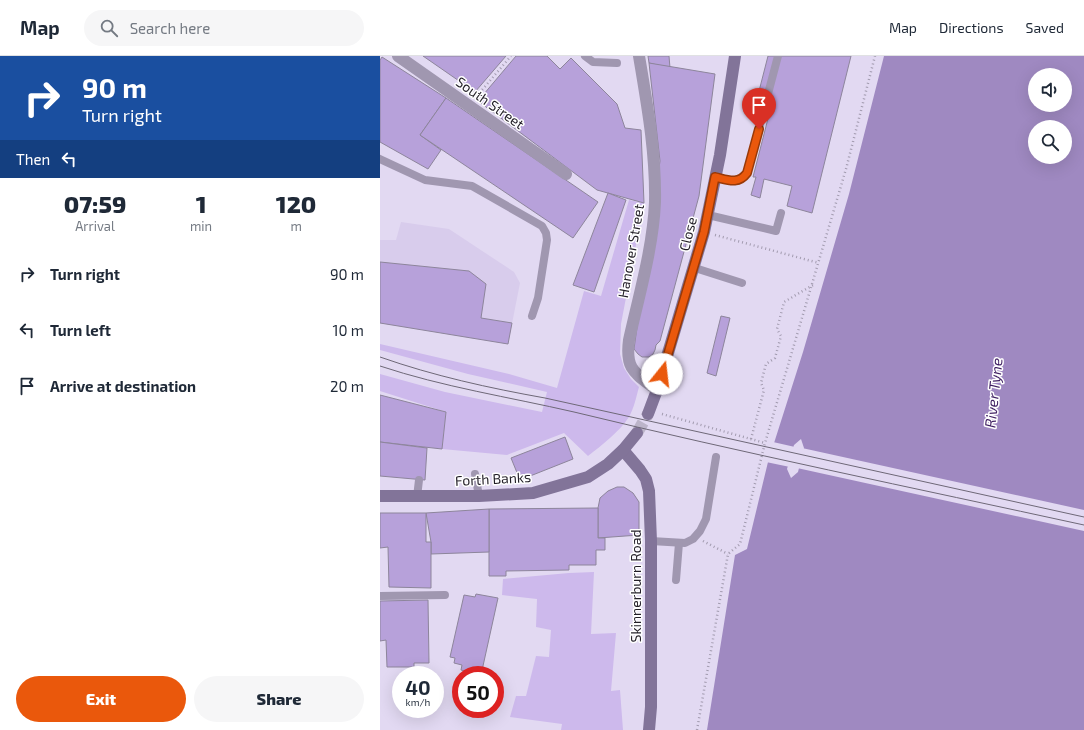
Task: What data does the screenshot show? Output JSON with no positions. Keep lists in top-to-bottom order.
{
  "streets": {
    "main road": ["Close", "Forth Banks", "Skinnerburn Road"],
    "street": ["South Street", "Hanover Street"]
  },
  "crossings": [
    ["Close", "Hanover Street"],
    ["Forth Banks", "Skinnerburn Road"]
  ],
  "water": ["River Tyne"],
  "page": {
    "header": "Map",
    "search": "Search here",
    "nav": ["Map", "Directions", "Saved"],
    "turn": ["90 m", "Turn right"],
    "then": "Then",
    "eta": [
      "07:59",
      "Arrival",
      "1",
      "min",
      "120",
      "m"
    ],
    "list": [
      {
        "name": "Turn right",
        "value": "90 m"
      },
      {
        "name": "Turn left",
        "value": "10 m"
      },
      {
        "name": "Arrive at destination",
        "value": "20 m"
      }
    ],
    "speed": "40 km/h",
    "limit": "50",
    "buttons": ["Exit", "Share"]
  }
}
